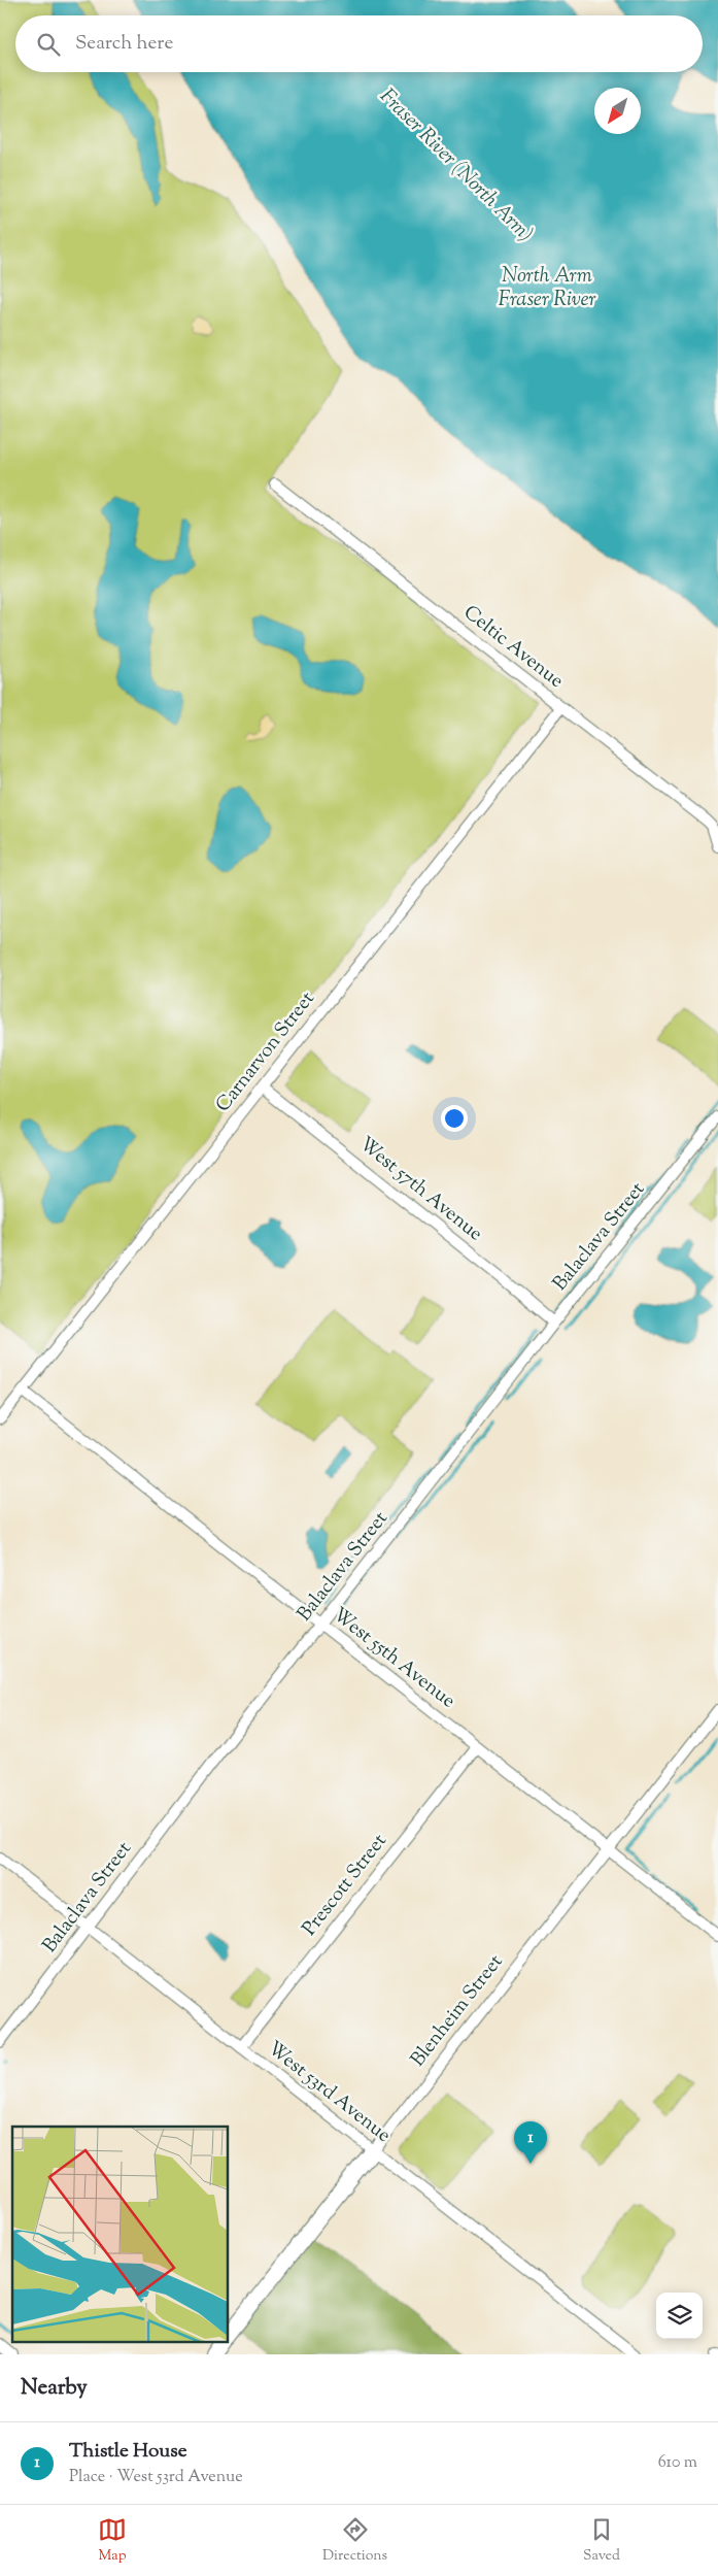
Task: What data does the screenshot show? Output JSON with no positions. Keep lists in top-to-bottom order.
{
  "streets": {
    "street": [
      "Celtic Avenue",
      "Carnarvon Street",
      "West 57th Avenue",
      "Balaclava Street",
      "West 55th Avenue",
      "Prescott Street",
      "Blenheim Street",
      "West 53rd Avenue"
    ]
  },
  "crossings": [
    ["Celtic Avenue", "Carnarvon Street"],
    ["Carnarvon Street", "West 57th Avenue"],
    ["Carnarvon Street", "West 55th Avenue"],
    ["West 57th Avenue", "Balaclava Street"],
    ["Balaclava Street", "West 55th Avenue"],
    ["Balaclava Street", "West 53rd Avenue"],
    ["West 55th Avenue", "Prescott Street"],
    ["West 55th Avenue", "Blenheim Street"],
    ["Prescott Street", "West 53rd Avenue"],
    ["Blenheim Street", "West 53rd Avenue"]
  ],
  "water": ["Fraser River (North Arm)", "North Arm Fraser River"],
  "north": "bottom left",
  "page": {
    "search": "Search here",
    "pins": "1",
    "heading": "Nearby",
    "list": [
      {
        "mark": "1",
        "name": "Thistle House",
        "note": "Place · West 53rd Avenue",
        "value": "610 m"
      }
    ],
    "nav": ["Map", "Directions", "Saved"]
  }
}
